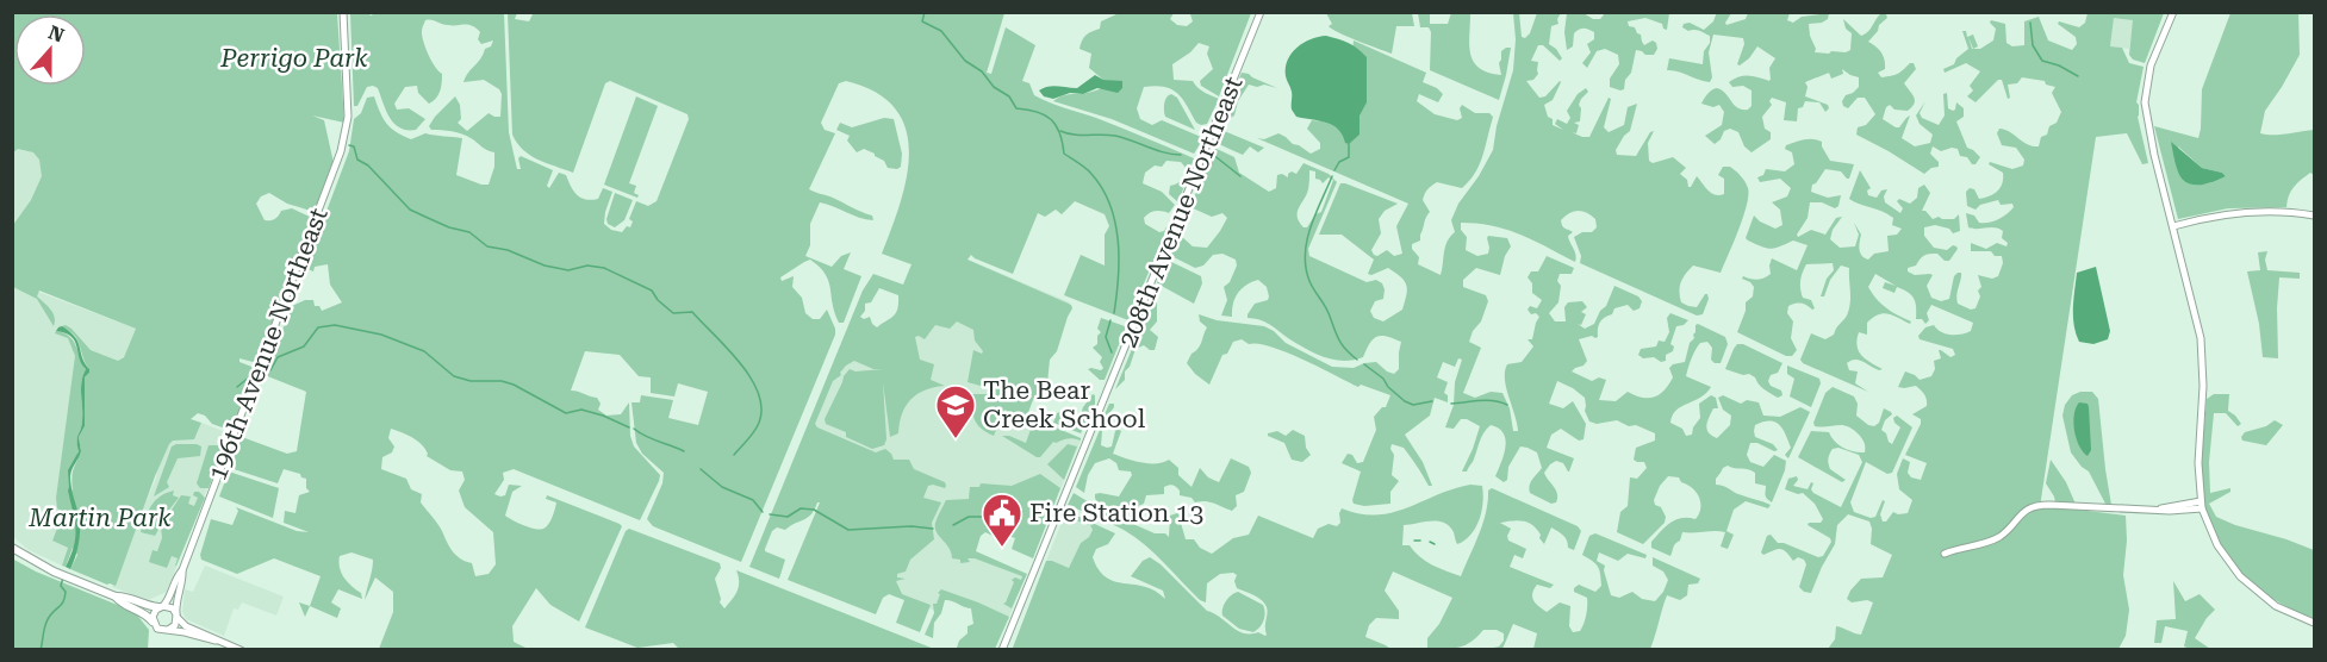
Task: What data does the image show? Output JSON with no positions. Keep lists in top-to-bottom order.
{
  "streets": {
    "street": ["208th Avenue Northeast", "196th Avenue Northeast"]
  },
  "parks": ["Perrigo Park", "Martin Park"],
  "places": {
    "school or university": ["The Bear Creek School"],
    "public building": ["Fire Station 13"]
  },
  "north": "top"
}
